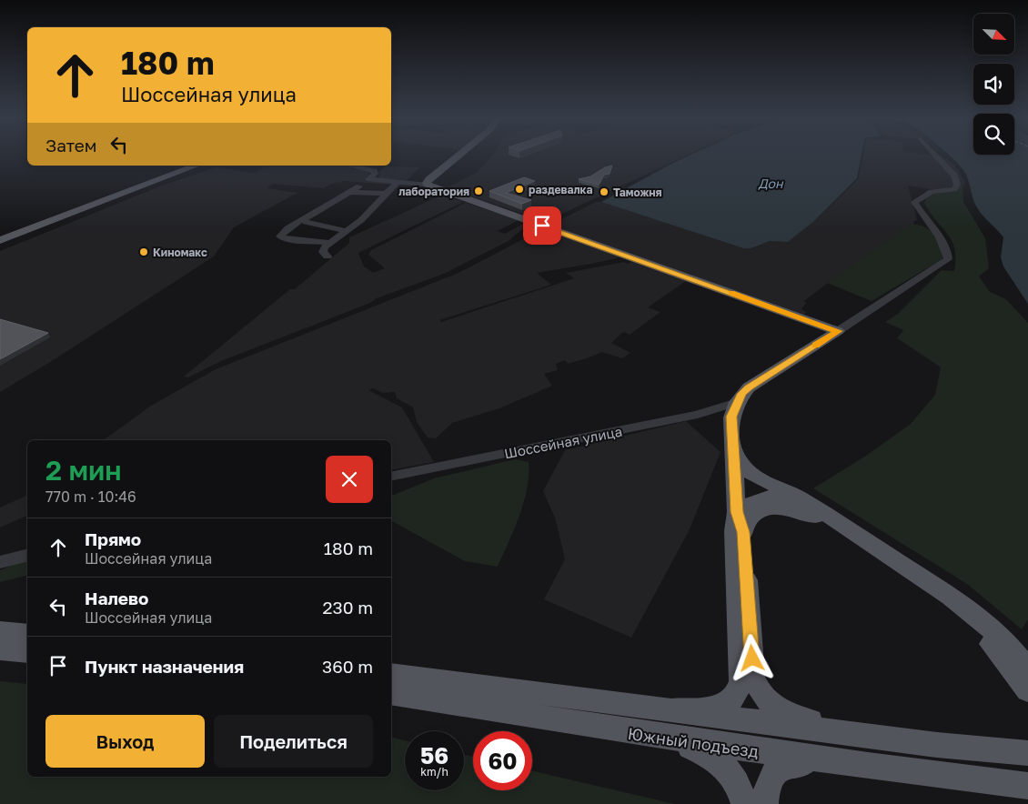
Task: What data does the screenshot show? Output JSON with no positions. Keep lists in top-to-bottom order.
{
  "streets": {
    "main road": ["Шоссейная улица", "Южный подъезд"]
  },
  "water": ["Дон"],
  "places": [
    "раздевалка",
    "лаборатория",
    "Таможня",
    "Киномакс"
  ],
  "north": "bottom right",
  "page": {
    "turn": ["180 m", "Шоссейная улица"],
    "then": "Затем",
    "heading": ["2 мин", "770 m · 10:46"],
    "list": [
      {
        "name": "Прямо",
        "note": "Шоссейная улица",
        "value": "180 m"
      },
      {
        "name": "Налево",
        "note": "Шоссейная улица",
        "value": "230 m"
      },
      {
        "name": "Пункт назначения",
        "value": "360 m"
      }
    ],
    "buttons": ["Выход", "Поделиться"],
    "speed": "56 km/h",
    "limit": "60"
  }
}
